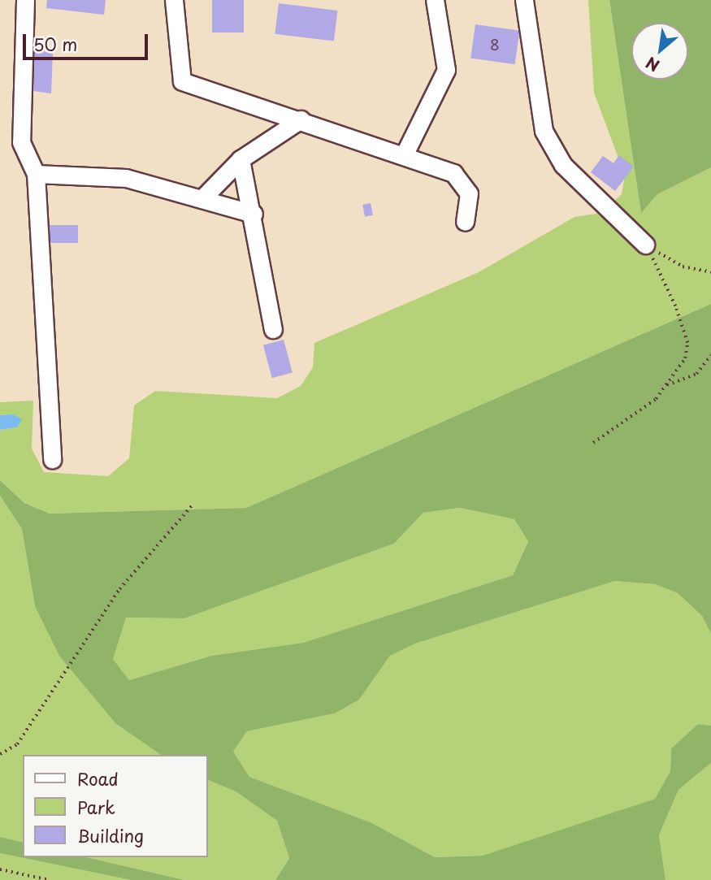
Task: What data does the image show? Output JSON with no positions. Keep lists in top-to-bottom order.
{
  "house_numbers": ["8"],
  "legend": ["Road", "Park", "Building"],
  "scale_bar": "50 m",
  "north": "bottom left"
}
